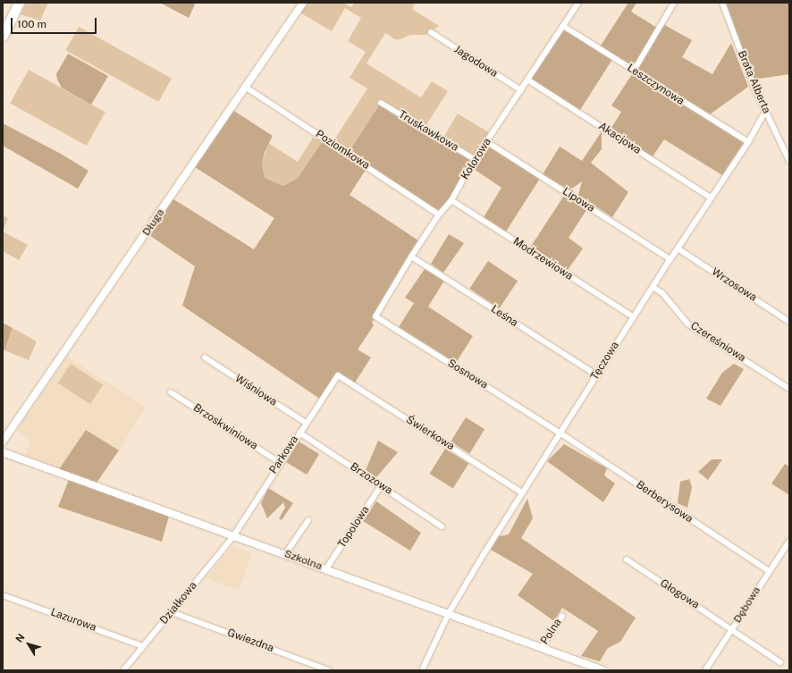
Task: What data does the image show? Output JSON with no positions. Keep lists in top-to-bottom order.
{
  "streets": {
    "street": [
      "Jagodowa",
      "Brata Alberta",
      "Leszczynowa",
      "Truskawkowa",
      "Akacjowa",
      "Poziomkowa",
      "Kolorowa",
      "Lipowa",
      "Długa",
      "Modrzewiowa",
      "Wrzosowa",
      "Leśna",
      "Czereśniowa",
      "Tęczowa",
      "Sosnowa",
      "Wiśniowa",
      "Brzoskwiniowa",
      "Świerkowa",
      "Parkowa",
      "Brzozowa",
      "Berberysowa",
      "Topolowa",
      "Szkolna",
      "Głogowa",
      "Działkowa",
      "Dębowa",
      "Lazurowa",
      "Polna",
      "Gwiezdna"
    ]
  },
  "crossings": [
    ["Jagodowa", "Kolorowa"],
    ["Brata Alberta", "Tęczowa"],
    ["Leszczynowa", "Kolorowa"],
    ["Leszczynowa", "Tęczowa"],
    ["Truskawkowa", "Kolorowa"],
    ["Akacjowa", "Kolorowa"],
    ["Akacjowa", "Tęczowa"],
    ["Poziomkowa", "Kolorowa"],
    ["Poziomkowa", "Długa"],
    ["Kolorowa", "Lipowa"],
    ["Kolorowa", "Modrzewiowa"],
    ["Kolorowa", "Leśna"],
    ["Kolorowa", "Sosnowa"],
    ["Lipowa", "Tęczowa"],
    ["Modrzewiowa", "Tęczowa"],
    ["Wrzosowa", "Tęczowa"],
    ["Leśna", "Tęczowa"],
    ["Czereśniowa", "Tęczowa"],
    ["Tęczowa", "Sosnowa"],
    ["Tęczowa", "Świerkowa"],
    ["Tęczowa", "Berberysowa"],
    ["Tęczowa", "Szkolna"],
    ["Sosnowa", "Berberysowa"],
    ["Wiśniowa", "Parkowa"],
    ["Brzoskwiniowa", "Parkowa"],
    ["Świerkowa", "Parkowa"],
    ["Parkowa", "Brzozowa"],
    ["Parkowa", "Szkolna"],
    ["Parkowa", "Działkowa"],
    ["Brzozowa", "Topolowa"],
    ["Berberysowa", "Dębowa"],
    ["Topolowa", "Szkolna"],
    ["Szkolna", "Działkowa"],
    ["Szkolna", "Polna"],
    ["Głogowa", "Dębowa"],
    ["Działkowa", "Lazurowa"],
    ["Działkowa", "Gwiezdna"]
  ],
  "scale_bar": "100 m",
  "north": "top left"
}
